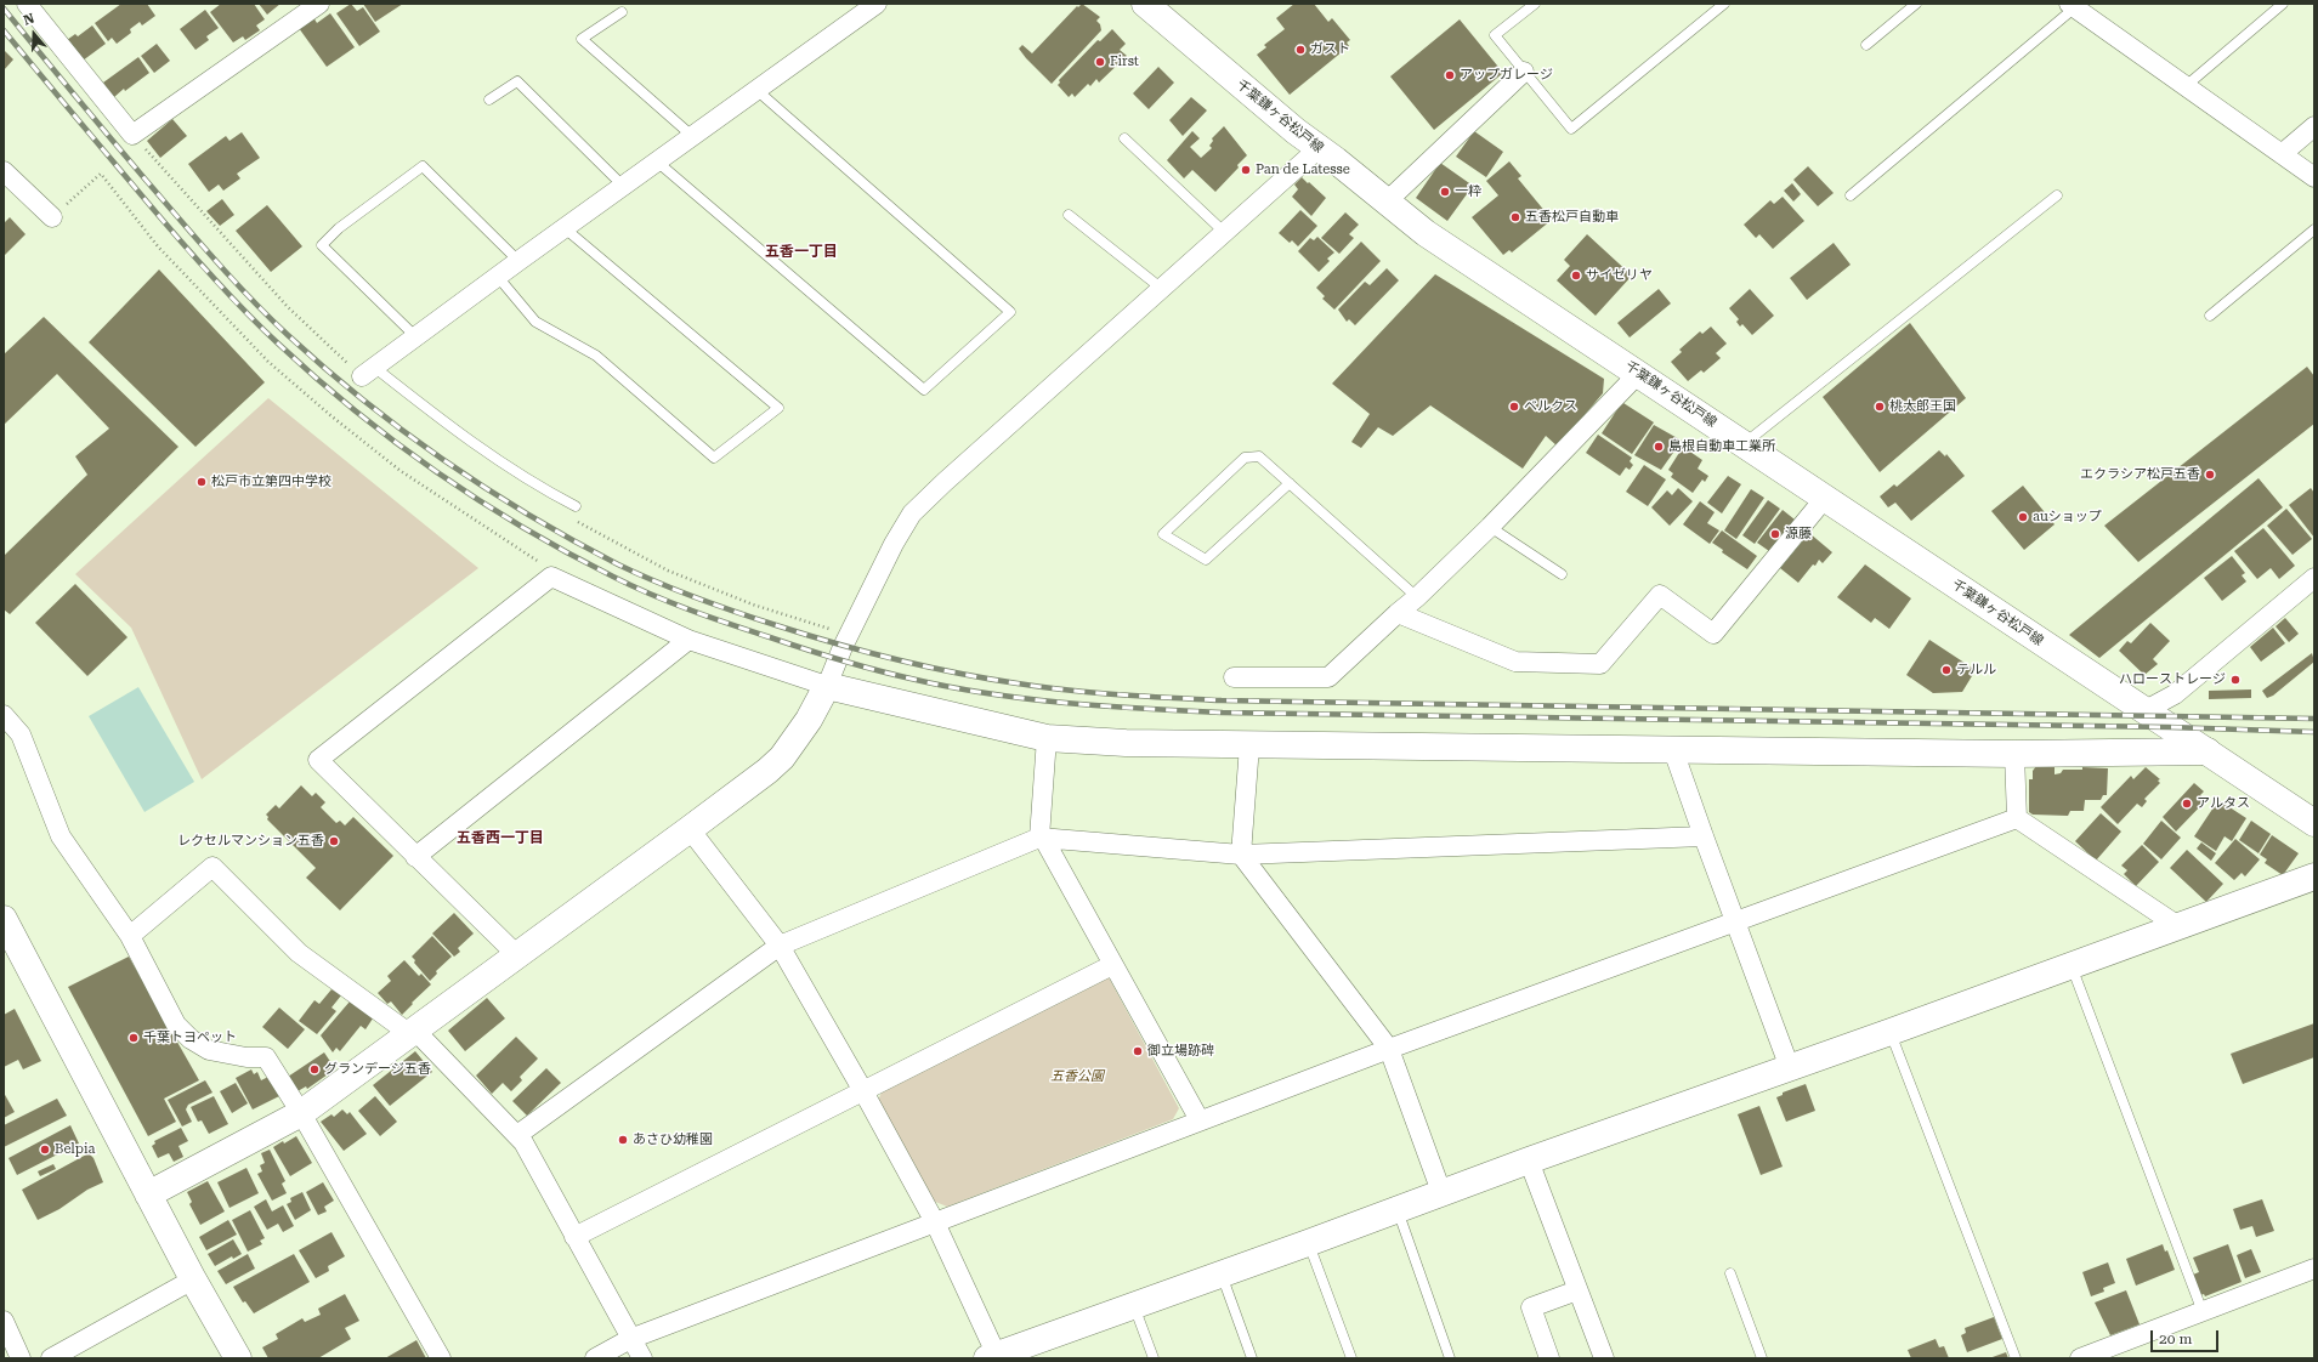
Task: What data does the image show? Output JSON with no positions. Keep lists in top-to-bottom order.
{
  "streets": {
    "street": ["千葉鎌ヶ谷松戸線"]
  },
  "districts": ["五香一丁目", "五香西一丁目"],
  "parks": ["五香公園"],
  "places": [
    "ガスト",
    "First",
    "アップガレージ",
    "Pan de Latesse",
    "一粋",
    "五香松戸自動車",
    "サイゼリヤ",
    "ベルクス",
    "桃太郎王国",
    "島根自動車工業所",
    "エクラシア松戸五香",
    "松戸市立第四中学校",
    "auショップ",
    "源藤",
    "テルル",
    "ハローストレージ",
    "アルタス",
    "レクセルマンション五香",
    "千葉トヨペット",
    "御立場跡碑",
    "グランデージ五香",
    "あさひ幼稚園",
    "Belpia"
  ],
  "scale_bar": "20 m",
  "north": "top"
}
